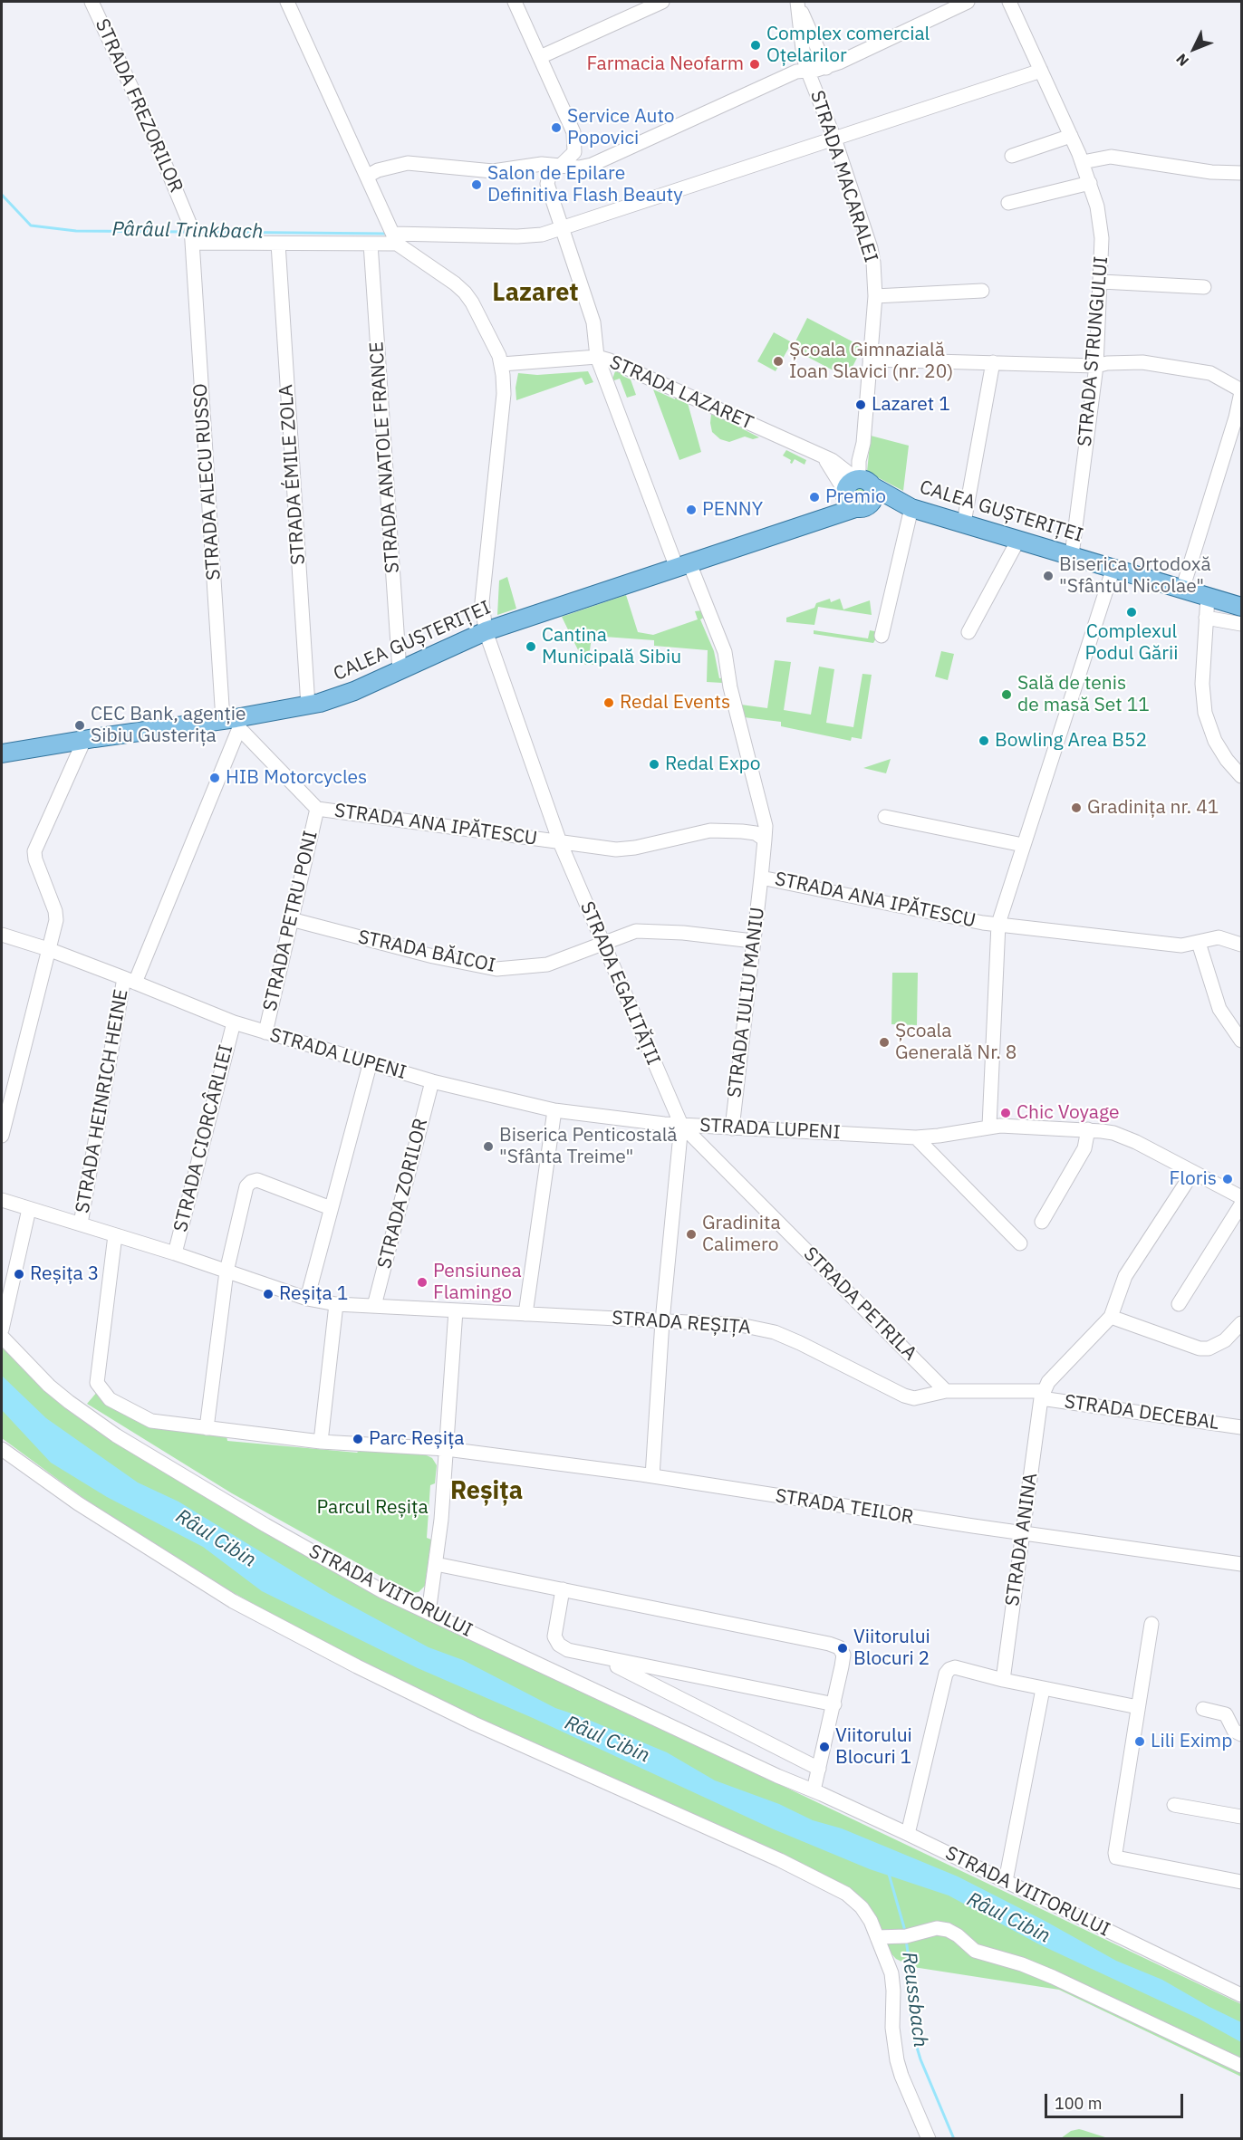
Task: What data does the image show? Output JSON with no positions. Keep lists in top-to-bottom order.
{
  "streets": {
    "main road": ["CALEA GUȘTERIȚEI"],
    "street": [
      "STRADA FREZORILOR",
      "STRADA MACARALEI",
      "STRADA STRUNGULUI",
      "STRADA LAZARET",
      "STRADA ANATOLE FRANCE",
      "STRADA ÉMILE ZOLA",
      "STRADA ALECU RUSSO",
      "STRADA ANA IPĂTESCU",
      "STRADA PETRU PONI",
      "STRADA BĂICOI",
      "STRADA EGALITĂȚII",
      "STRADA IULIU MANIU",
      "STRADA LUPENI",
      "STRADA HEINRICH HEINE",
      "STRADA CIORCÂRLIEI",
      "STRADA ZORILOR",
      "STRADA PETRILA",
      "STRADA REȘIȚA",
      "STRADA DECEBAL",
      "STRADA TEILOR",
      "STRADA ANINA",
      "STRADA VIITORULUI"
    ]
  },
  "crossings": [
    ["STRADA FREZORILOR", "STRADA ALECU RUSSO"],
    ["STRADA MACARALEI", "STRADA LAZARET"],
    ["STRADA MACARALEI", "CALEA GUȘTERIȚEI"],
    ["STRADA STRUNGULUI", "CALEA GUȘTERIȚEI"],
    ["STRADA LAZARET", "CALEA GUȘTERIȚEI"],
    ["STRADA LAZARET", "STRADA EGALITĂȚII"],
    ["STRADA ANATOLE FRANCE", "CALEA GUȘTERIȚEI"],
    ["STRADA ÉMILE ZOLA", "CALEA GUȘTERIȚEI"],
    ["STRADA ALECU RUSSO", "CALEA GUȘTERIȚEI"],
    ["STRADA ALECU RUSSO", "STRADA ANA IPĂTESCU"],
    ["STRADA ALECU RUSSO", "STRADA HEINRICH HEINE"],
    ["CALEA GUȘTERIȚEI", "STRADA ANA IPĂTESCU"],
    ["CALEA GUȘTERIȚEI", "STRADA EGALITĂȚII"],
    ["CALEA GUȘTERIȚEI", "STRADA HEINRICH HEINE"],
    ["STRADA ANA IPĂTESCU", "STRADA PETRU PONI"],
    ["STRADA ANA IPĂTESCU", "STRADA EGALITĂȚII"],
    ["STRADA ANA IPĂTESCU", "STRADA IULIU MANIU"],
    ["STRADA ANA IPĂTESCU", "STRADA HEINRICH HEINE"],
    ["STRADA PETRU PONI", "STRADA BĂICOI"],
    ["STRADA PETRU PONI", "STRADA LUPENI"],
    ["STRADA BĂICOI", "STRADA EGALITĂȚII"],
    ["STRADA BĂICOI", "STRADA IULIU MANIU"],
    ["STRADA EGALITĂȚII", "STRADA LUPENI"],
    ["STRADA EGALITĂȚII", "STRADA PETRILA"],
    ["STRADA IULIU MANIU", "STRADA LUPENI"],
    ["STRADA LUPENI", "STRADA HEINRICH HEINE"],
    ["STRADA LUPENI", "STRADA CIORCÂRLIEI"],
    ["STRADA LUPENI", "STRADA ZORILOR"],
    ["STRADA LUPENI", "STRADA PETRILA"],
    ["STRADA HEINRICH HEINE", "STRADA REȘIȚA"],
    ["STRADA CIORCÂRLIEI", "STRADA REȘIȚA"],
    ["STRADA ZORILOR", "STRADA REȘIȚA"],
    ["STRADA PETRILA", "STRADA REȘIȚA"],
    ["STRADA REȘIȚA", "STRADA DECEBAL"],
    ["STRADA REȘIȚA", "STRADA ANINA"],
    ["STRADA DECEBAL", "STRADA ANINA"],
    ["STRADA TEILOR", "STRADA ANINA"]
  ],
  "districts": ["Lazaret", "Reșița"],
  "water": ["Pârâul Trinkbach", "Râul Cibin", "Reussbach"],
  "parks": ["Parcul Reșița"],
  "places": [
    "Complex comercial Oțelarilor",
    "Farmacia Neofarm",
    "Service Auto Popovici",
    "Salon de Epilare Definitiva Flash Beauty",
    "Școala Gimnazială Ioan Slavici (nr. 20)",
    "Lazaret 1",
    "Premio",
    "PENNY",
    "Biserica Ortodoxă \"Sfântul Nicolae\"",
    "Complexul Podul Gării",
    "Cantina Municipală Sibiu",
    "Sală de tenis de masă Set 11",
    "Redal Events",
    "CEC Bank, agenție Sibiu Gusterița",
    "Bowling Area B52",
    "Redal Expo",
    "HIB Motorcycles",
    "Gradinița nr. 41",
    "Școala Generală Nr. 8",
    "Chic Voyage",
    "Biserica Penticostală \"Sfânta Treime\"",
    "Floris",
    "Gradinita Calimero",
    "Reșița 3",
    "Pensiunea Flamingo",
    "Reșița 1",
    "Parc Reșița",
    "Viitorului Blocuri 2",
    "Lili Eximp",
    "Viitorului Blocuri 1"
  ],
  "scale_bar": "100 m",
  "north": "bottom left"
}
